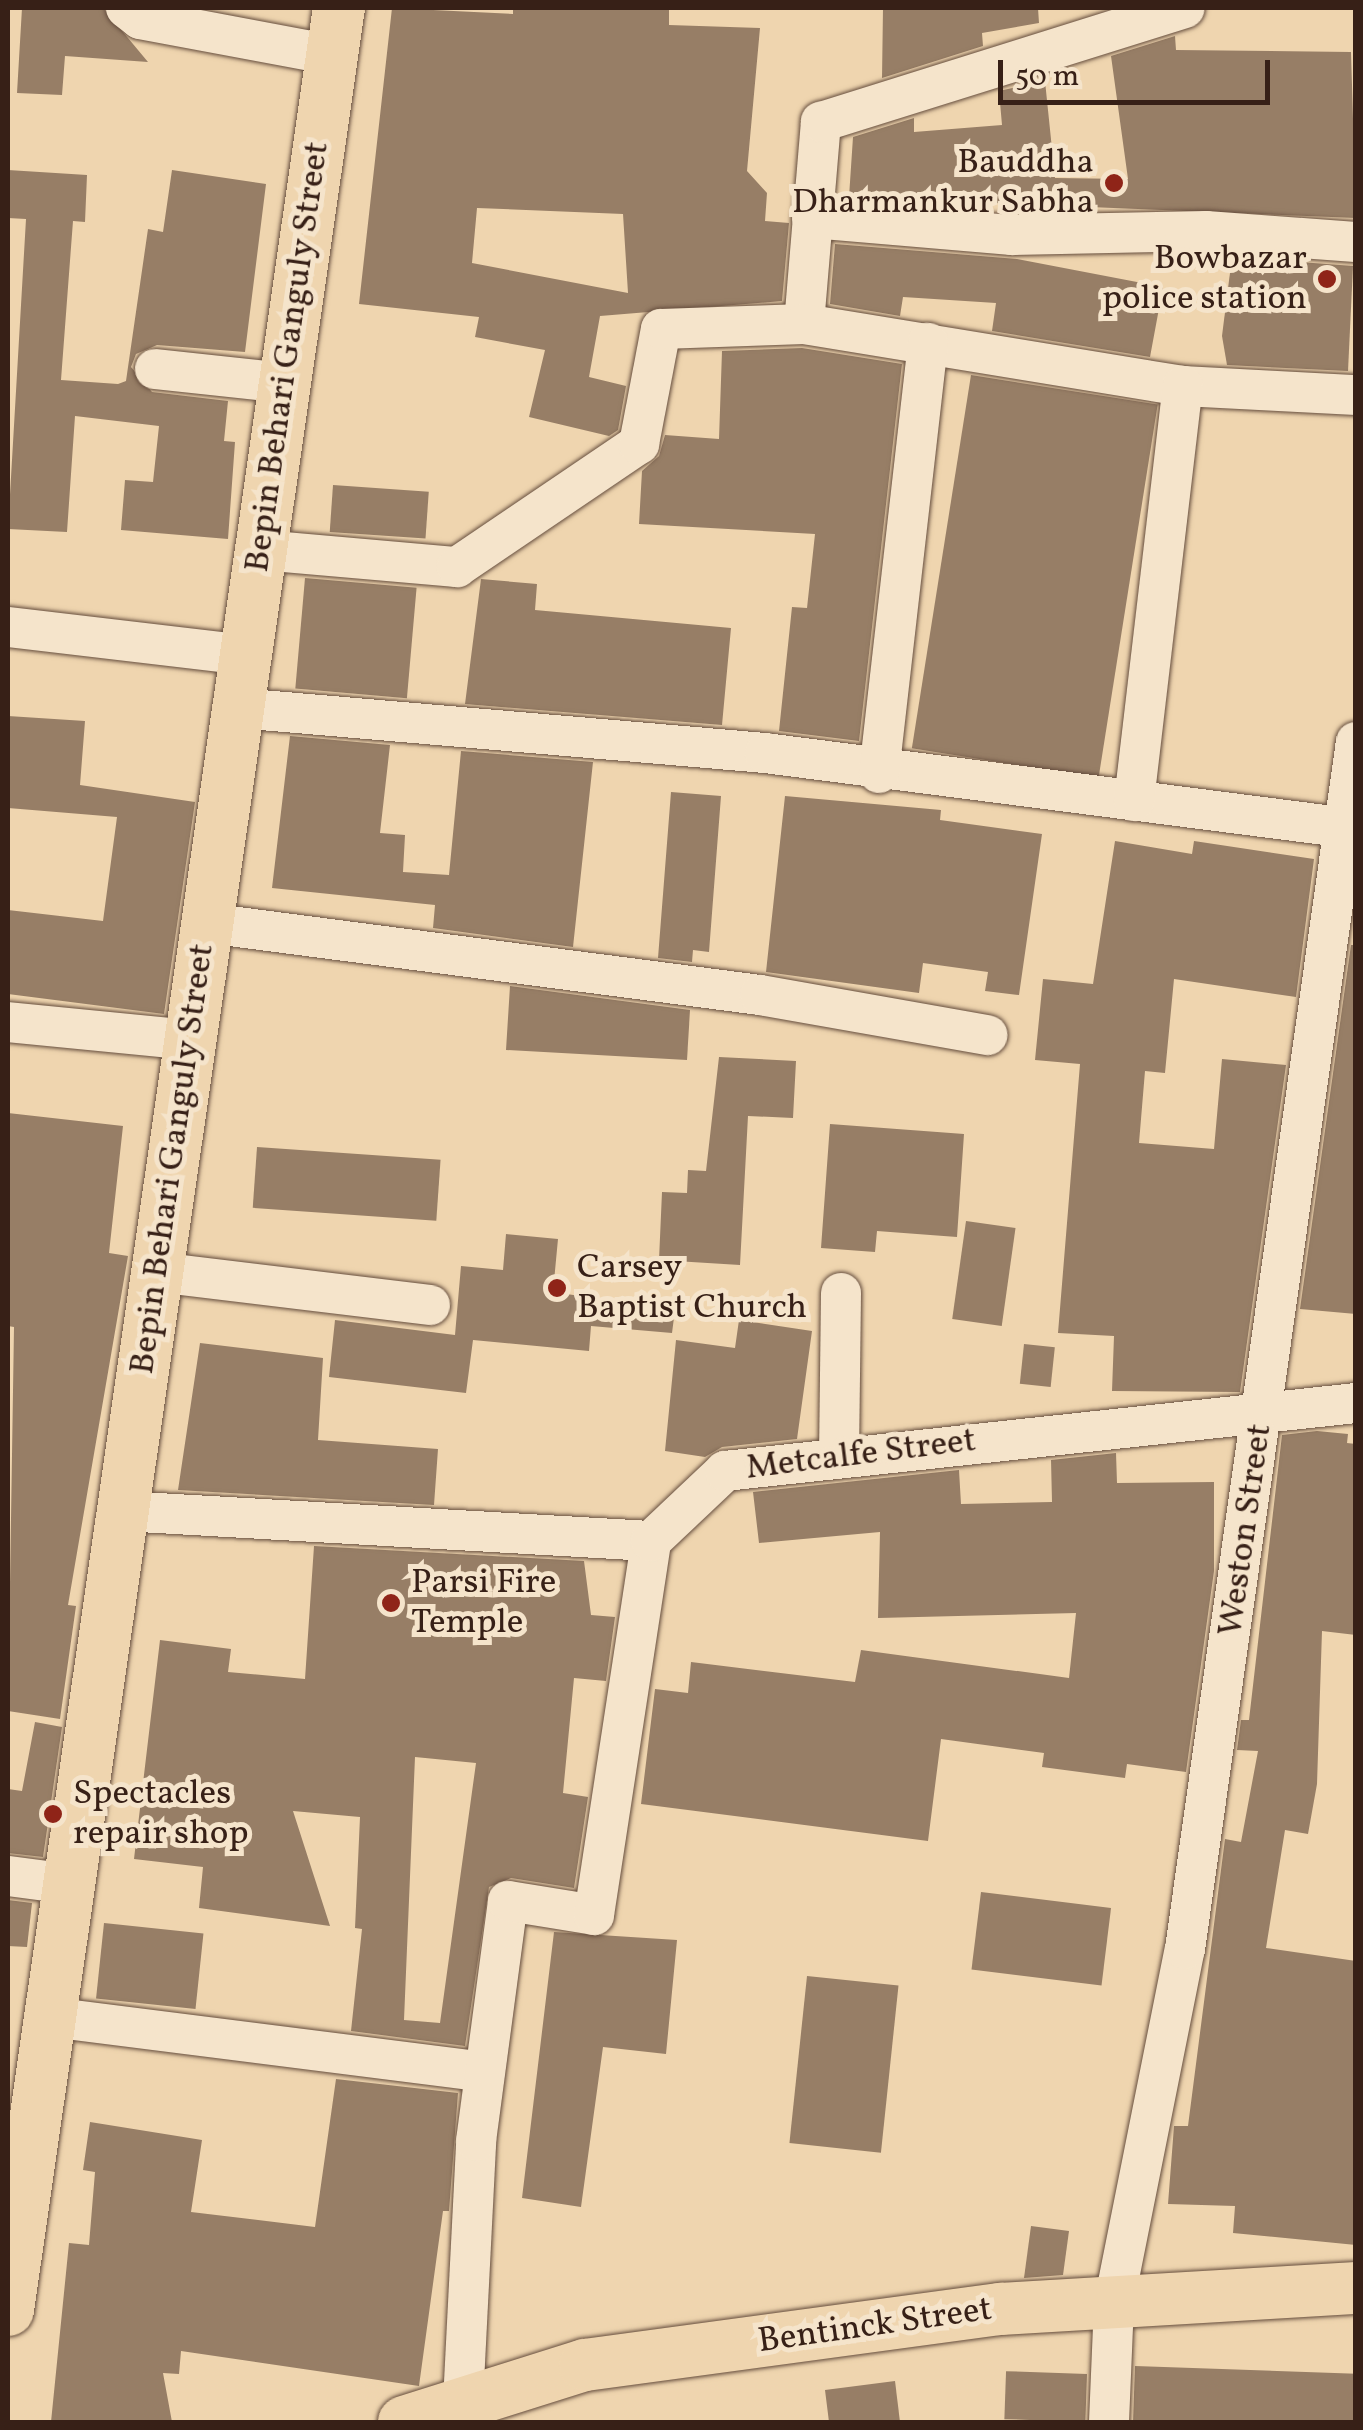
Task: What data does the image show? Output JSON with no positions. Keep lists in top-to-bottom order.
{
  "streets": {
    "main road": ["Bepin Behari Ganguly Street", "Bentinck Street"],
    "street": ["Metcalfe Street", "Weston Street"]
  },
  "crossings": [
    ["Metcalfe Street", "Weston Street"],
    ["Weston Street", "Bentinck Street"]
  ],
  "places": [
    "Bauddha Dharmankur Sabha",
    "Bowbazar police station",
    "Carsey Baptist Church",
    "Parsi Fire Temple",
    "Spectacles repair shop"
  ],
  "scale_bar": "50 m"
}
